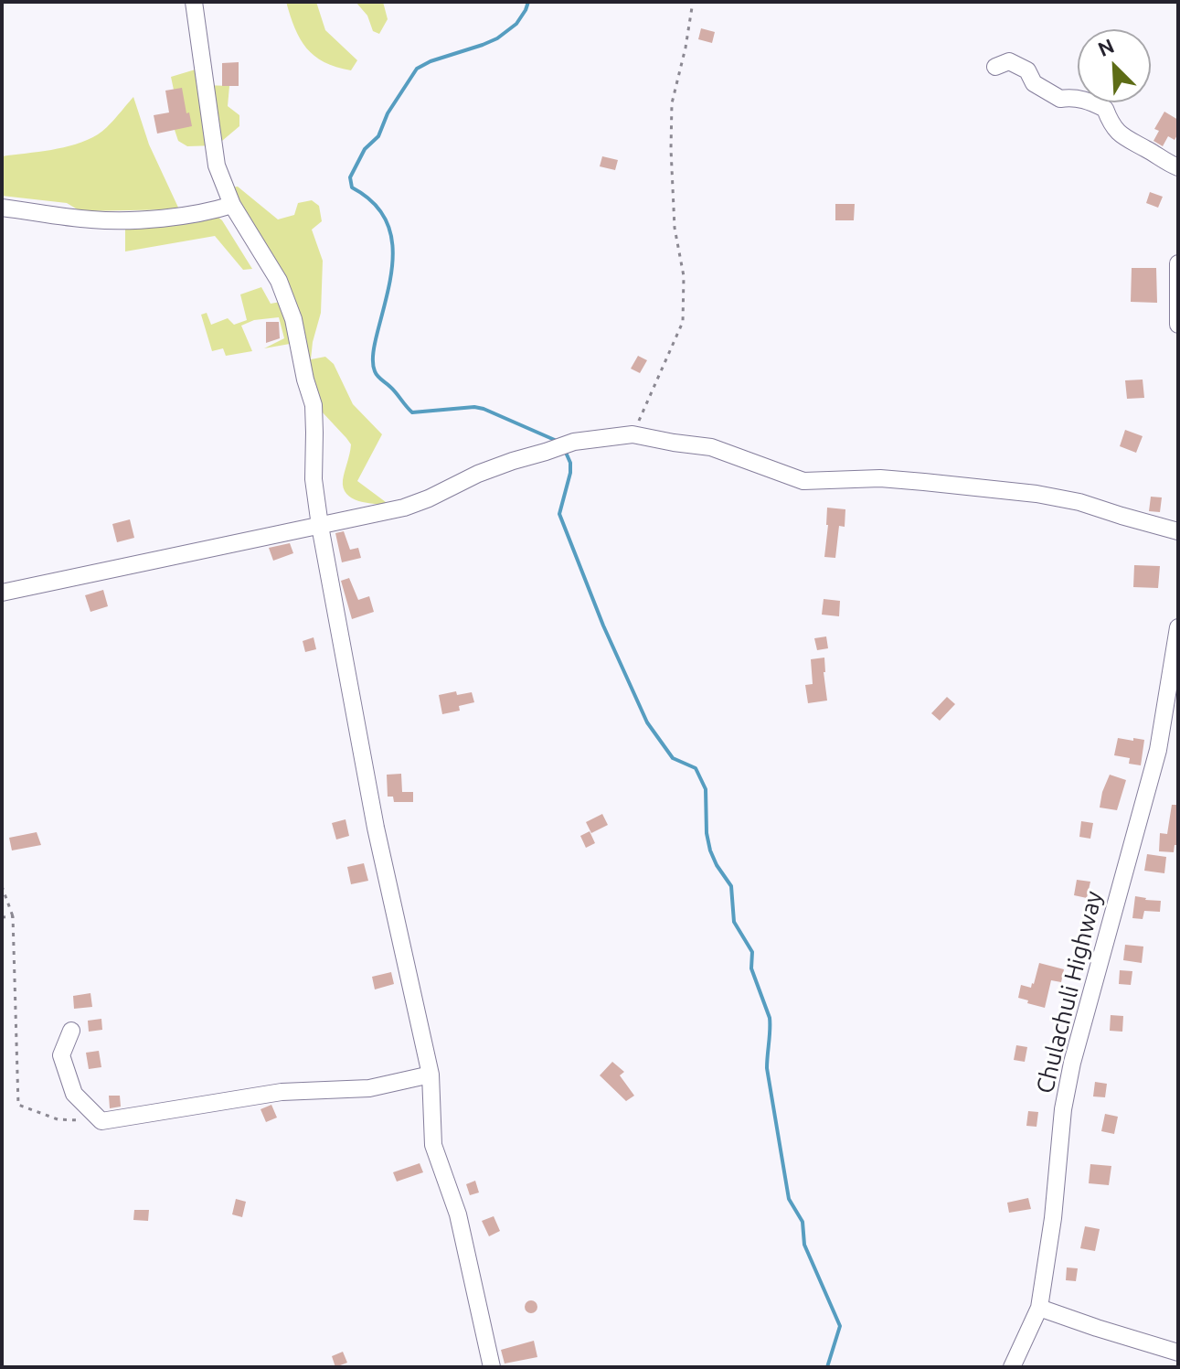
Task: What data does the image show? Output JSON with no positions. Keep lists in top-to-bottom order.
{
  "streets": {
    "street": ["Chulachuli Highway"]
  },
  "north": "top left"
}
